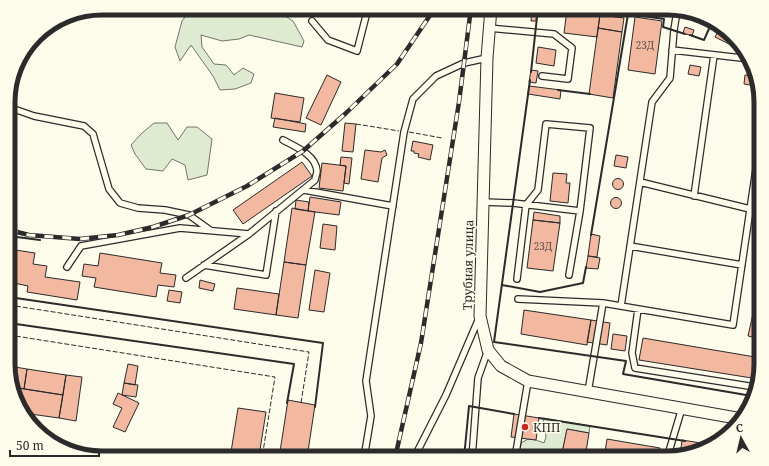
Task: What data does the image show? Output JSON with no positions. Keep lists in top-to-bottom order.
{
  "streets": {
    "street": ["Трубная улица"]
  },
  "places": ["КПП"],
  "house_numbers": ["23Д", "23Д"],
  "scale_bar": "50 m",
  "north": "top"
}
